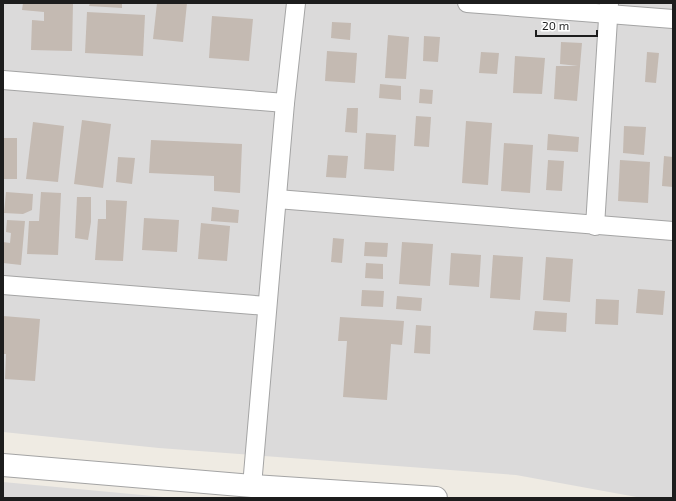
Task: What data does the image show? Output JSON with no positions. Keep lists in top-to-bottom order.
{
  "scale_bar": "20 m"
}
